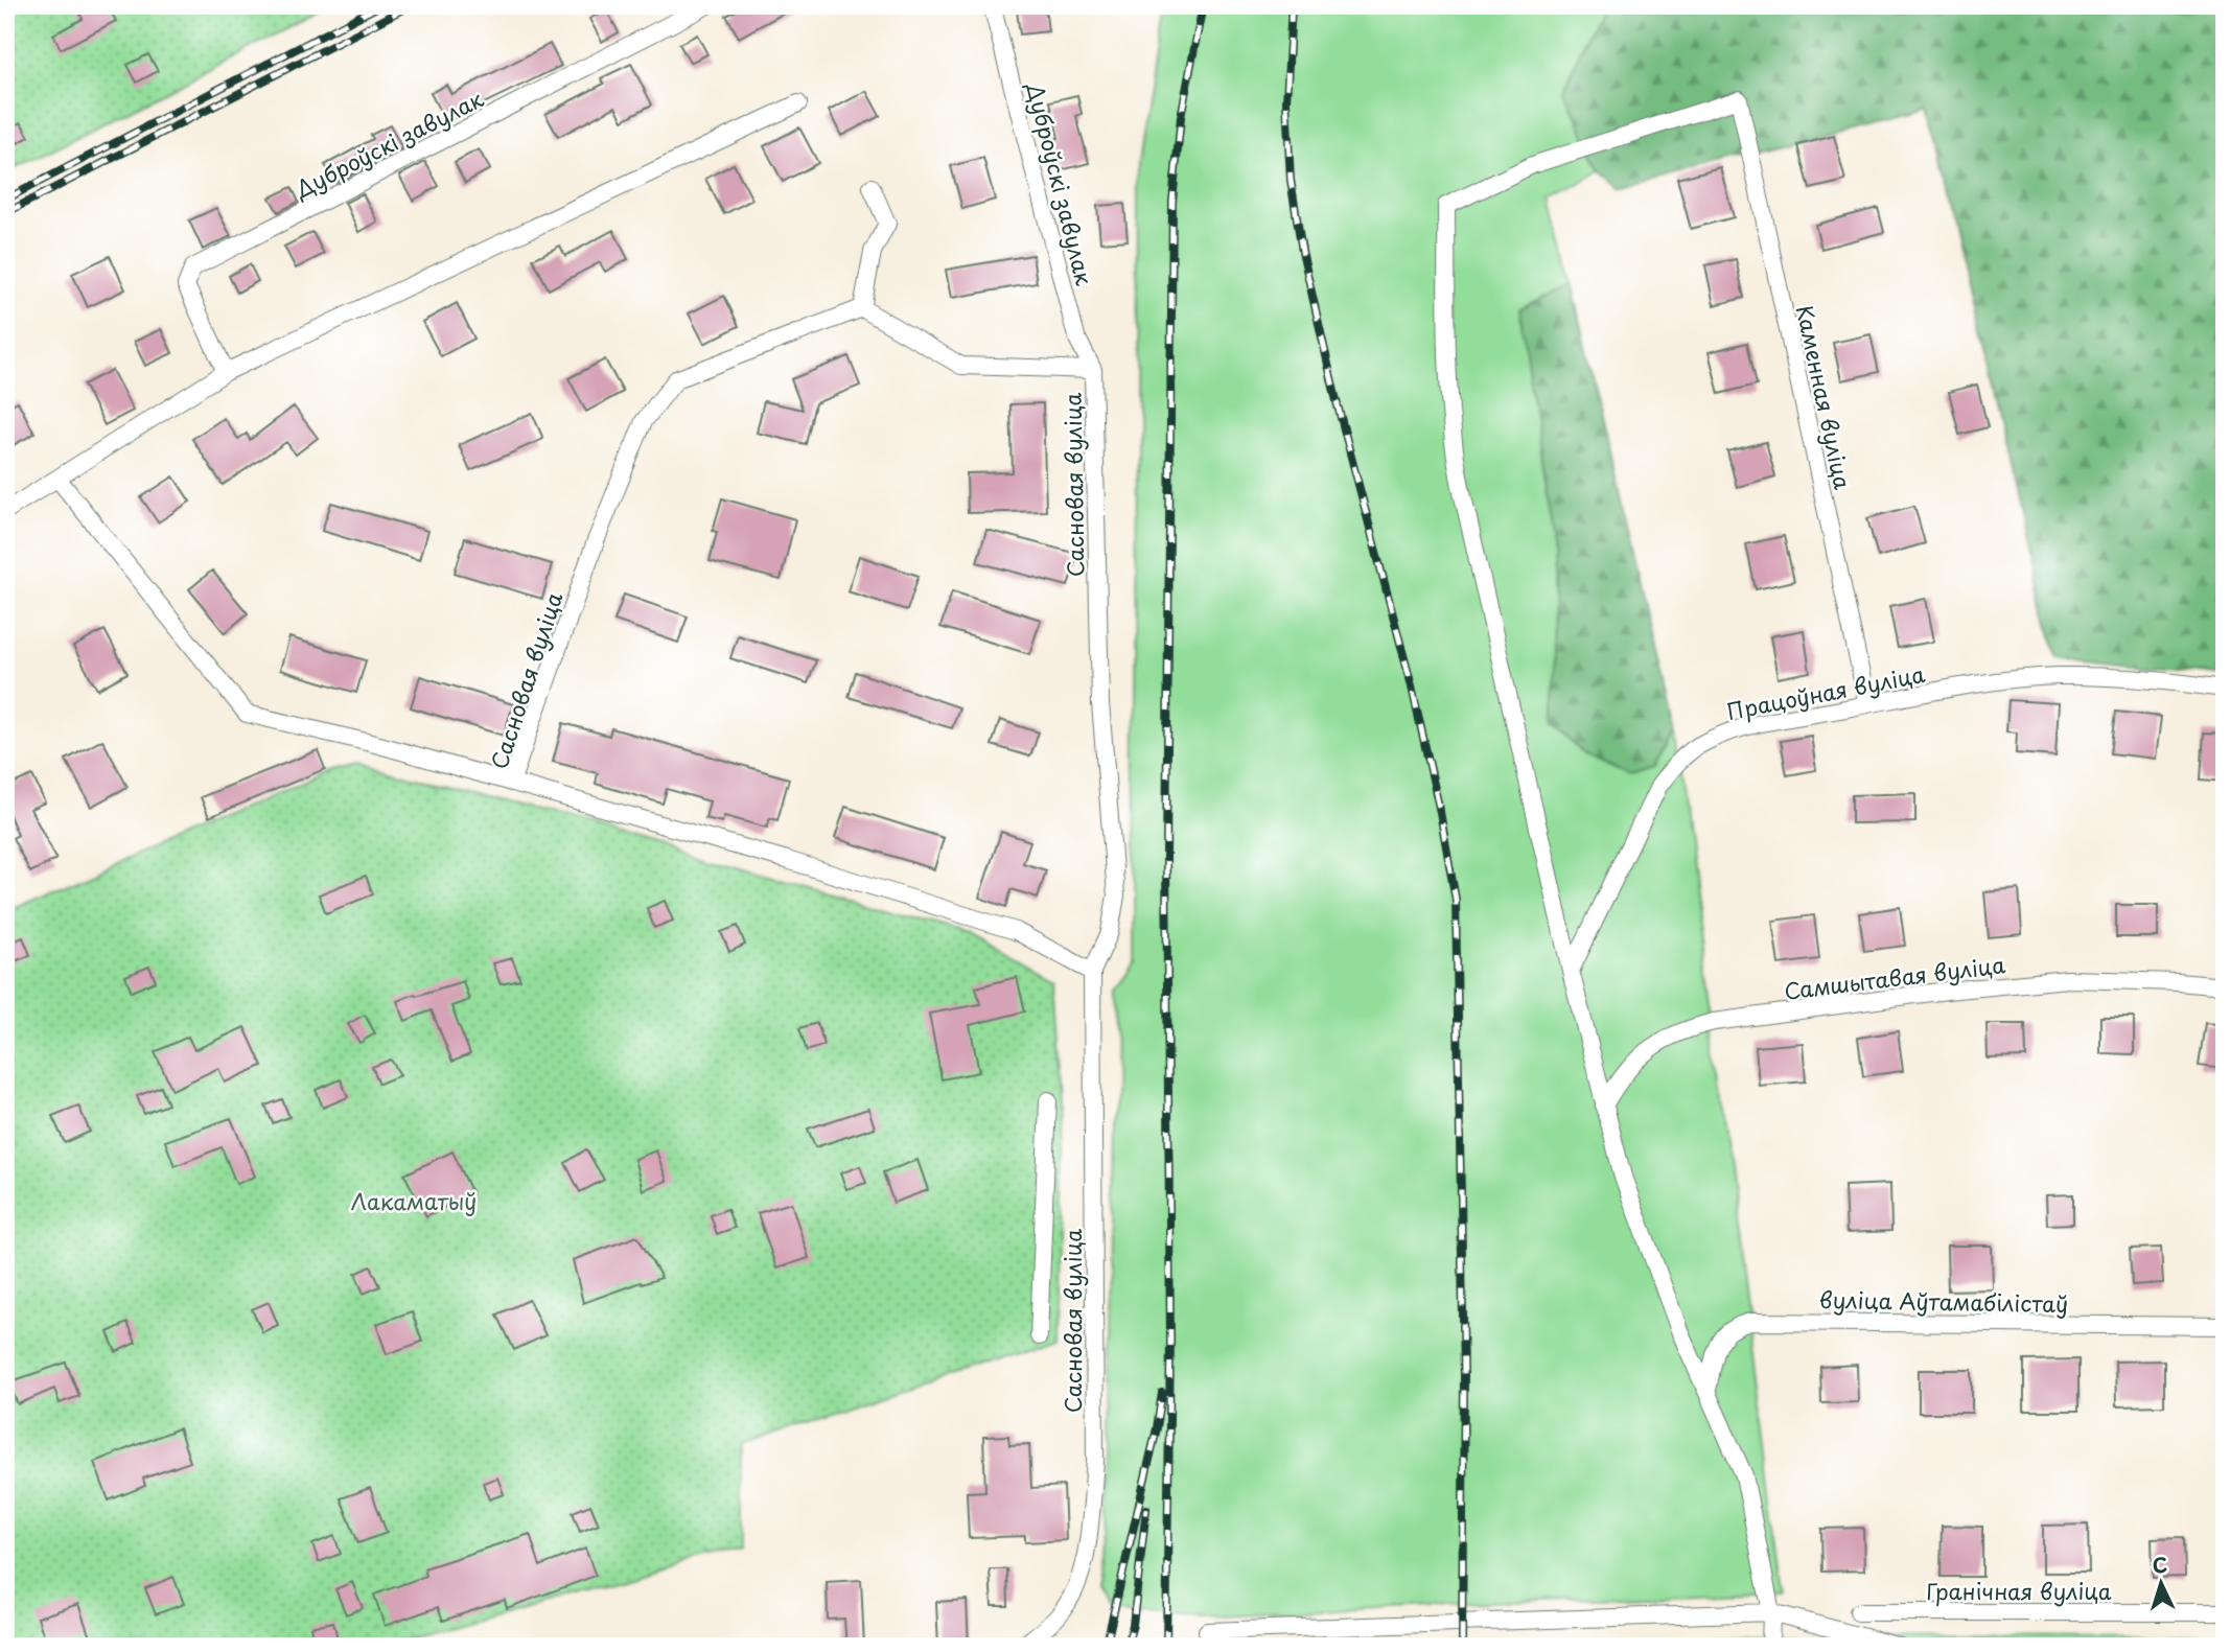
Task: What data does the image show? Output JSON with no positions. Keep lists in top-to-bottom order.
{
  "streets": {
    "street": [
      "Дуброўскі завулак",
      "Каменная вуліца",
      "Сасновая вуліца",
      "Працоўная вуліца",
      "Самшытавая вуліца",
      "вуліца Аўтамабілістаў",
      "Гранічная вуліца"
    ]
  },
  "crossings": [
    ["Дуброўскі завулак", "Сасновая вуліца"],
    ["Каменная вуліца", "Працоўная вуліца"]
  ],
  "parks": ["Лакаматыў"],
  "north": "top"
}
